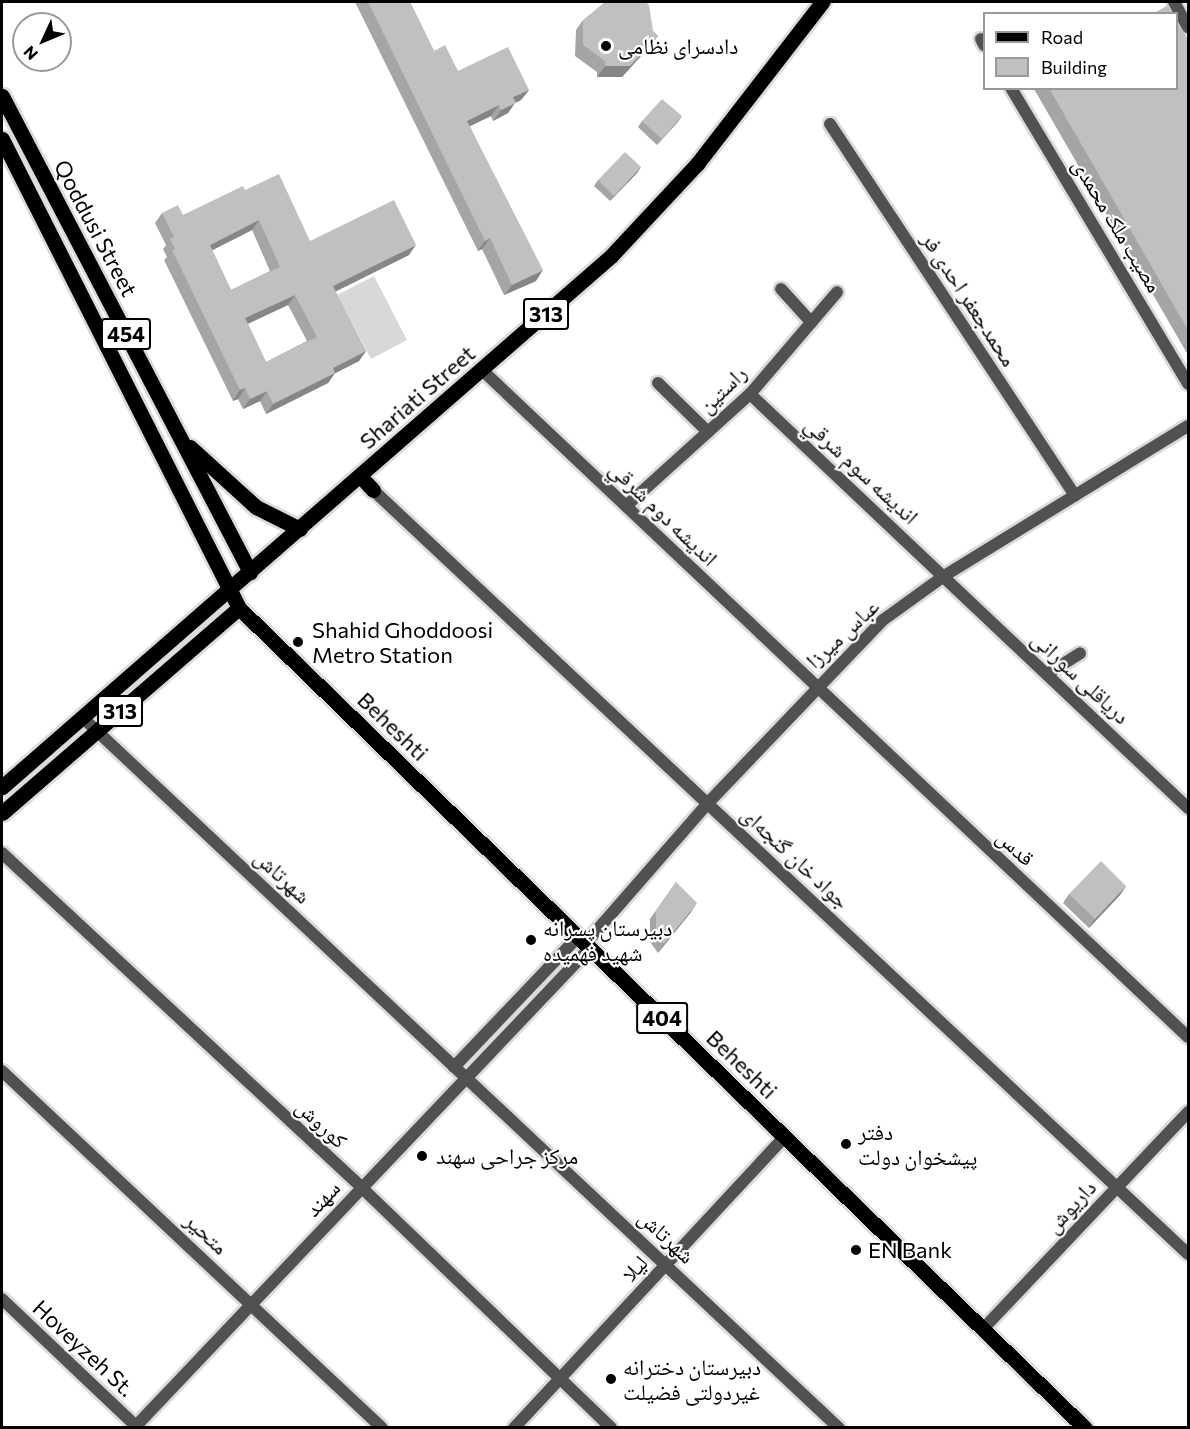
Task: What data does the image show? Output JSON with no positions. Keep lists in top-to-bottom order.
{
  "streets": {
    "main road": [
      "Qoddusi Street",
      "313",
      "454",
      "Shariati Street",
      "Beheshti",
      "404"
    ],
    "street": [
      "مصیب ملک محمدی",
      "محمدجعفر احدی فر",
      "راستین",
      "اندیشه سوم شرقي",
      "انديشه دوم شرقي",
      "عباس میرزا",
      "دریاقلی سورانی",
      "قدس",
      "جواد خان گنجه‌ای",
      "شهرتاش",
      "کوروش",
      "سهند",
      "داریوش",
      "متحیر",
      "لیلا",
      "Hoveyzeh St."
    ]
  },
  "crossings": [
    ["Qoddusi Street", "313"],
    ["Qoddusi Street", "Shariati Street"],
    ["Qoddusi Street", "Beheshti"],
    ["محمدجعفر احدی فر", "عباس میرزا"],
    ["313", "Beheshti"],
    ["313", "شهرتاش"],
    ["راستین", "اندیشه سوم شرقي"],
    ["راستین", "انديشه دوم شرقي"],
    ["Shariati Street", "انديشه دوم شرقي"],
    ["Shariati Street", "شهرتاش"],
    ["اندیشه سوم شرقي", "عباس میرزا"],
    ["اندیشه سوم شرقي", "دریاقلی سورانی"],
    ["انديشه دوم شرقي", "عباس میرزا"],
    ["انديشه دوم شرقي", "قدس"],
    ["عباس میرزا", "دریاقلی سورانی"],
    ["عباس میرزا", "Beheshti"],
    ["عباس میرزا", "قدس"],
    ["عباس میرزا", "جواد خان گنجه‌ای"],
    ["عباس میرزا", "سهند"],
    ["Beheshti", "سهند"],
    ["Beheshti", "داریوش"],
    ["Beheshti", "لیلا"],
    ["جواد خان گنجه‌ای", "داریوش"],
    ["شهرتاش", "سهند"],
    ["شهرتاش", "لیلا"],
    ["کوروش", "سهند"],
    ["کوروش", "لیلا"],
    ["سهند", "متحیر"],
    ["سهند", "Hoveyzeh St."]
  ],
  "places": [
    "دادسرای نظامی",
    "Shahid Ghoddoosi Metro Station",
    "دبیرستان پسرانه شهید فهمیده",
    "دفتر پیشخوان دولت",
    "مرکز جراحی سهند",
    "EN Bank",
    "دبيرستان دخترانه غیردولتی فضیلت"
  ],
  "legend": ["Road", "Building"],
  "north": "bottom left"
}
